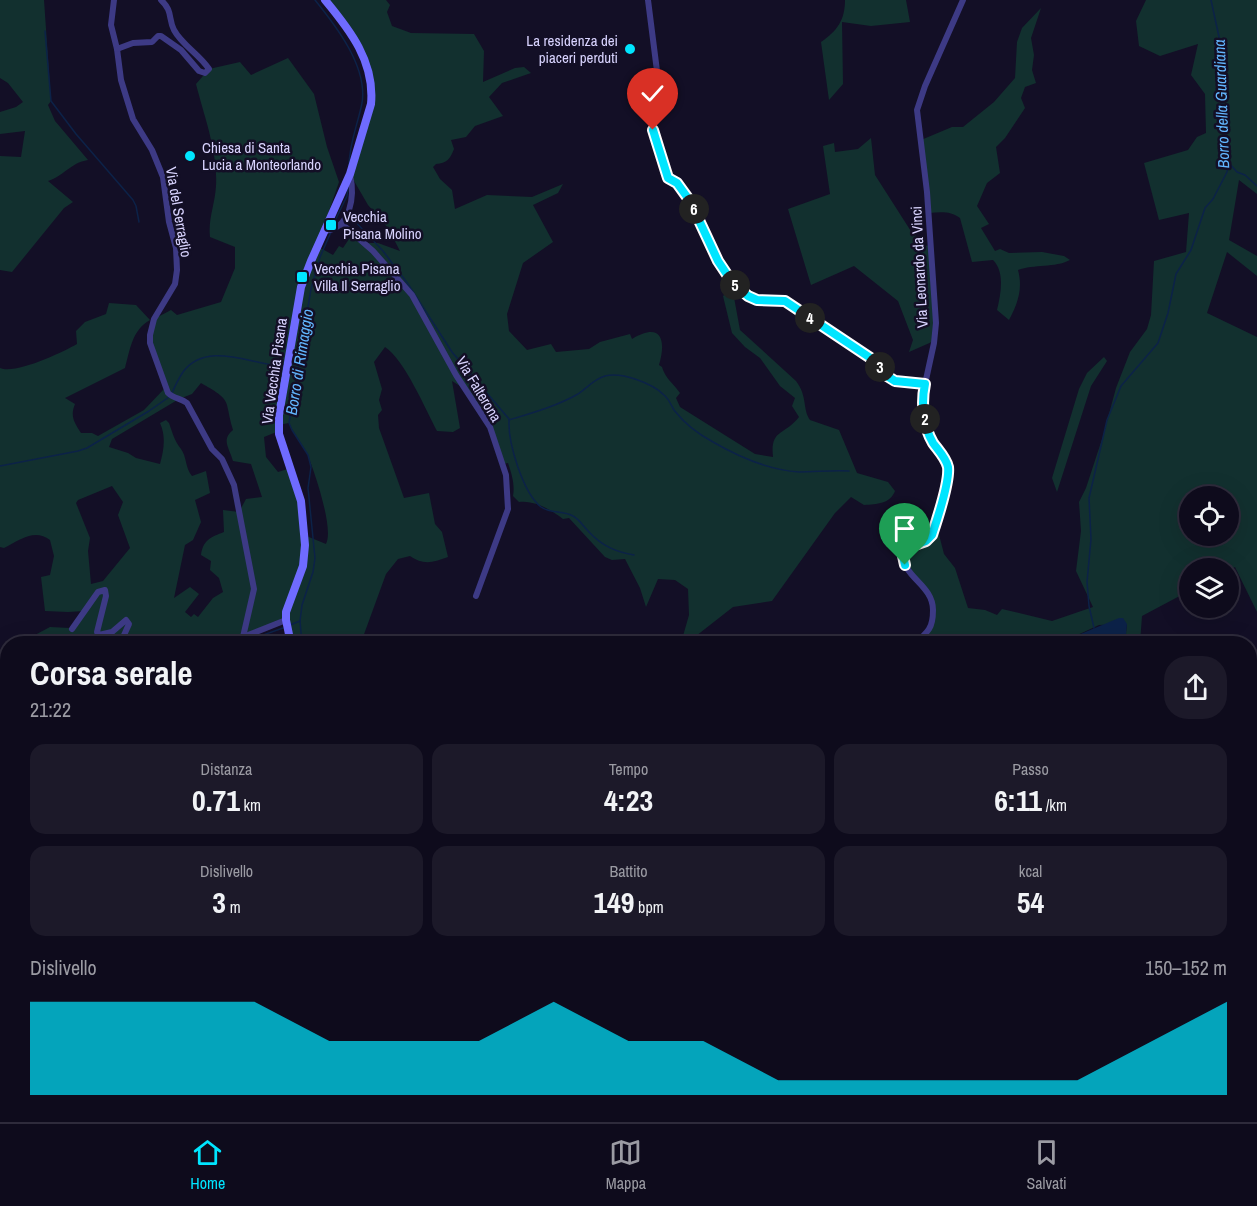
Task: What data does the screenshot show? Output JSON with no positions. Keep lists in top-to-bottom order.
{
  "streets": {
    "main road": ["Via Vecchia Pisana"],
    "street": ["Via del Serraglio", "Via Leonardo da Vinci", "Via Falterona"]
  },
  "crossings": [
    ["Via Vecchia Pisana", "Via Falterona"]
  ],
  "water": ["Borro della Guardiana", "Borro di Rimaggio"],
  "places": {
    "other": ["La residenza dei piaceri perduti", "Chiesa di Santa Lucia a Monteorlando"],
    "transit": ["Vecchia Pisana Molino", "Vecchia Pisana Villa Il Serraglio"]
  },
  "page": {
    "pins": [
      "6",
      "5",
      "4",
      "3",
      "2"
    ],
    "heading": ["Corsa serale", "21:22"],
    "stats": [
      ["Distanza", "0.71 km"],
      ["Tempo", "4:23"],
      ["Passo", "6:11 /km"],
      ["Dislivello", "3 m"],
      ["Battito", "149 bpm"],
      ["kcal", "54"]
    ],
    "chart": ["Dislivello", "150–152 m"],
    "tabs": ["Home", "Mappa", "Salvati"]
  }
}
